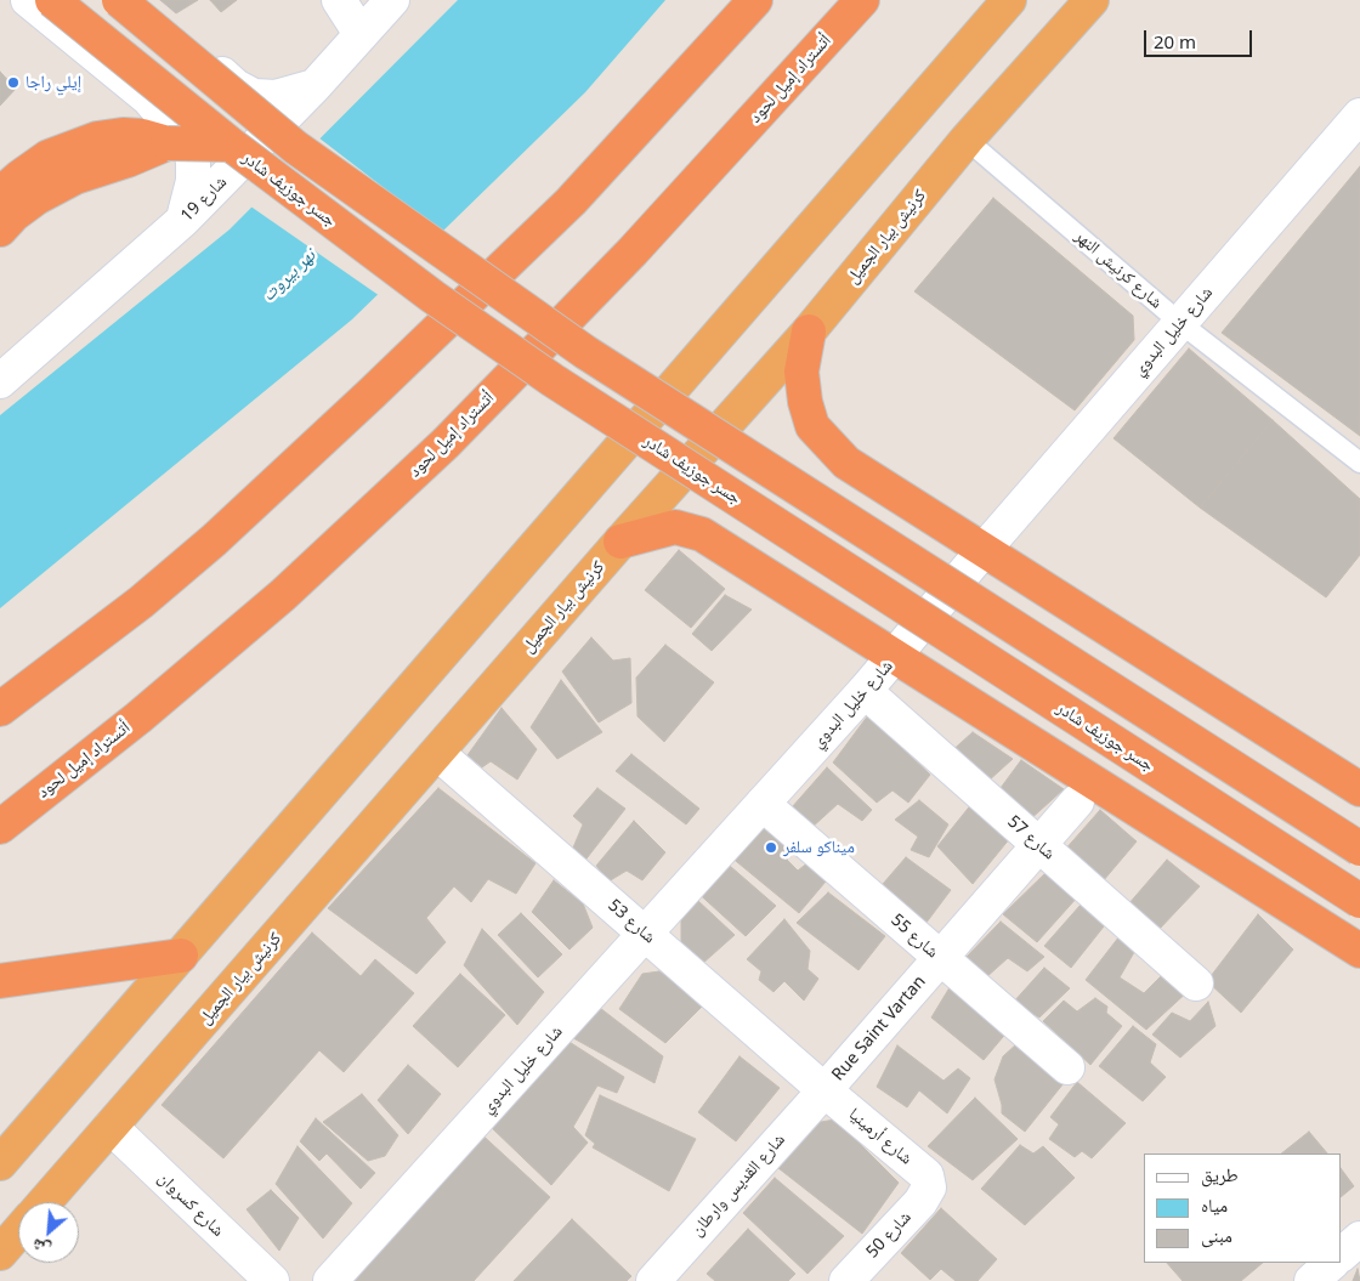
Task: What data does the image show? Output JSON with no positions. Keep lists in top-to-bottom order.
{
  "streets": {
    "highway": ["أتستراد إميل لحود", "جسر جوزيف شادر", "كرنيش بيار الجميل"],
    "street": [
      "شارع 19",
      "شارع خليل البدوي",
      "شارع 57",
      "شارع 53",
      "شارع 55",
      "Rue Saint Vartan",
      "شارع أرمينيا",
      "شارع القديس وارطان",
      "شارع كسروان",
      "شارع 50"
    ],
    "lane": ["شارع كرنيش النهر"]
  },
  "crossings": [
    ["كرنيش بيار الجميل", "شارع كرنيش النهر"],
    ["كرنيش بيار الجميل", "شارع 53"],
    ["كرنيش بيار الجميل", "شارع كسروان"],
    ["شارع كرنيش النهر", "شارع خليل البدوي"],
    ["شارع خليل البدوي", "شارع 57"],
    ["شارع خليل البدوي", "شارع 53"],
    ["شارع خليل البدوي", "شارع 55"],
    ["شارع 57", "Rue Saint Vartan"],
    ["شارع 53", "Rue Saint Vartan"],
    ["شارع 53", "شارع أرمينيا"],
    ["شارع 53", "شارع القديس وارطان"],
    ["شارع 55", "Rue Saint Vartan"],
    ["Rue Saint Vartan", "شارع أرمينيا"],
    ["Rue Saint Vartan", "شارع القديس وارطان"],
    ["شارع أرمينيا", "شارع القديس وارطان"],
    ["شارع أرمينيا", "شارع 50"]
  ],
  "water": ["نهر بيروت"],
  "places": ["إيلي راجا", "ميناكو سلفر"],
  "legend": ["طريق", "مياه", "مبنى"],
  "scale_bar": "20 m",
  "north": "bottom left"
}
